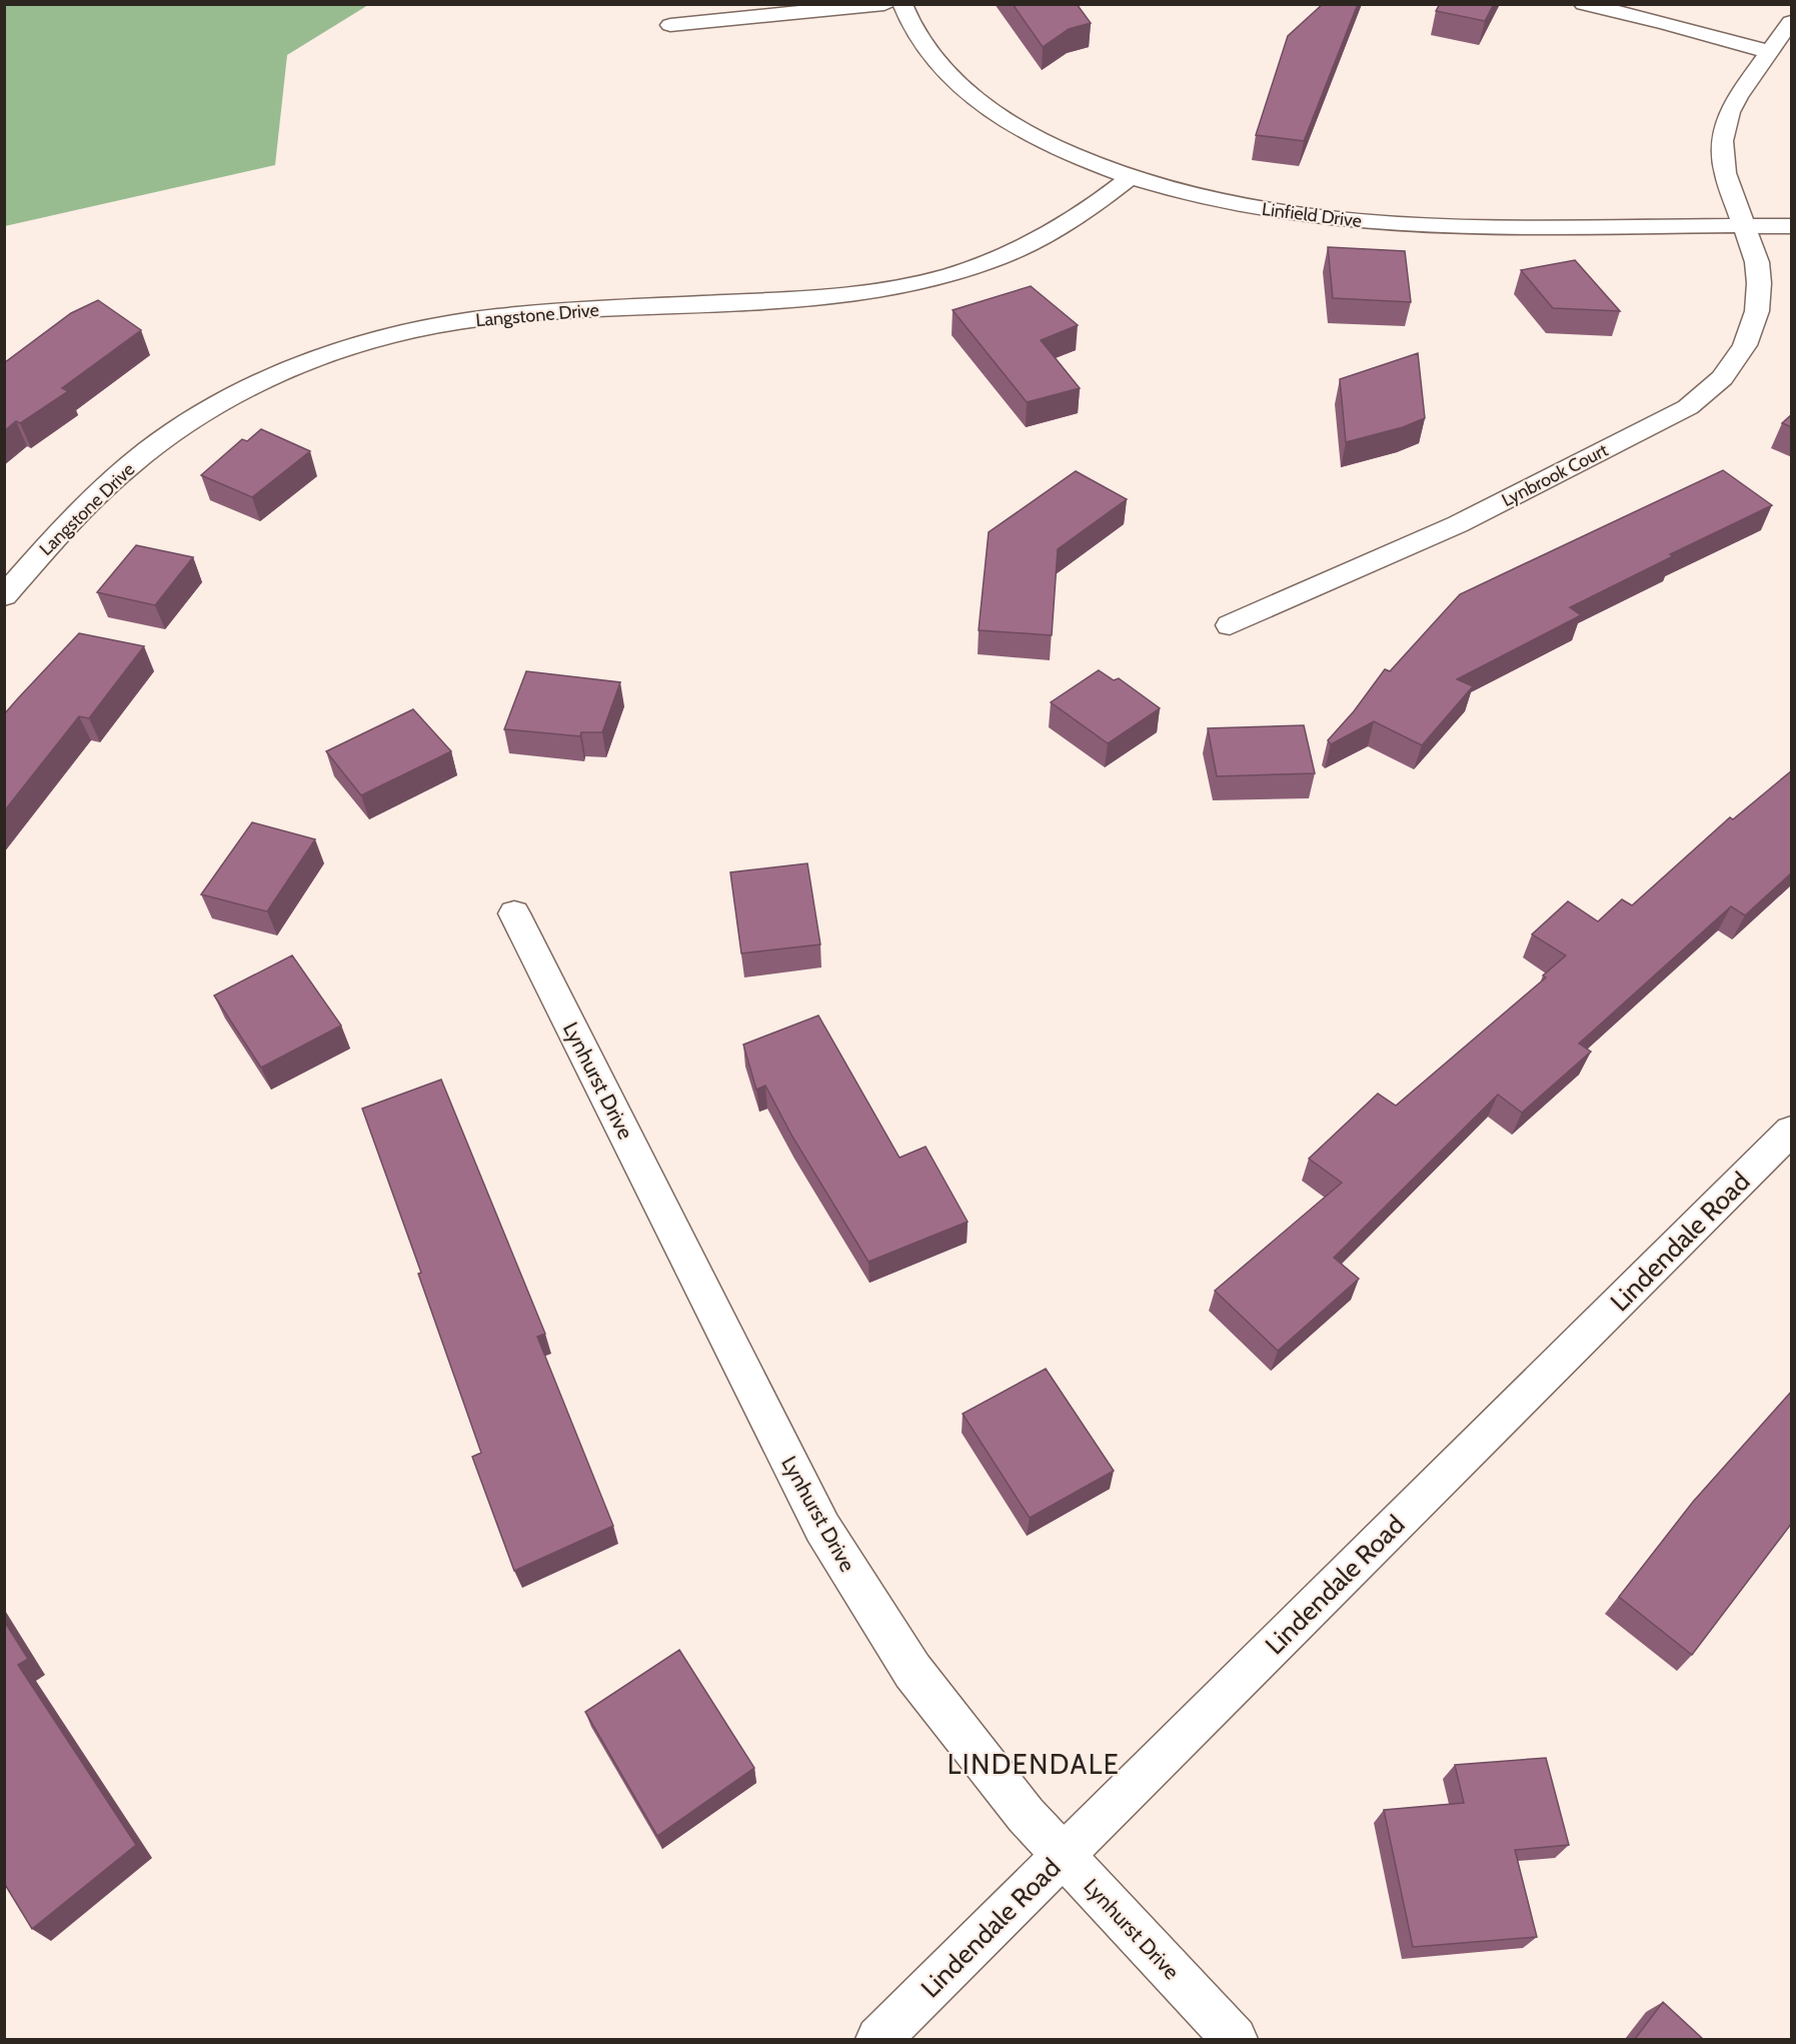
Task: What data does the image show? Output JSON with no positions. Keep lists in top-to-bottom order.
{
  "streets": {
    "street": [
      "Linfield Drive",
      "Langstone Drive",
      "Lynbrook Court",
      "Lynhurst Drive",
      "Lindendale Road"
    ]
  },
  "crossings": [
    ["Linfield Drive", "Langstone Drive"],
    ["Linfield Drive", "Lynbrook Court"],
    ["Lynhurst Drive", "Lindendale Road"]
  ],
  "districts": ["LINDENDALE"]
}
